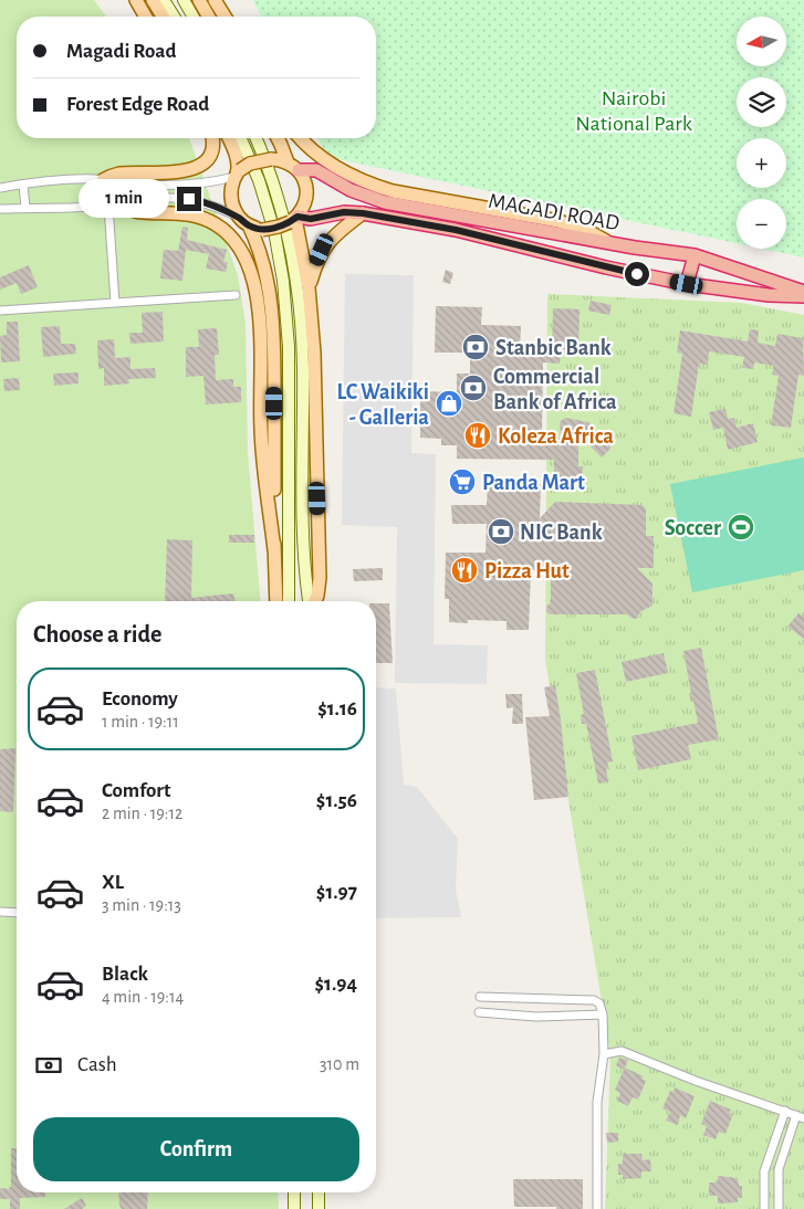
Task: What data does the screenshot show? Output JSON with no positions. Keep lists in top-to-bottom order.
{
  "streets": {
    "highway": ["MAGADI ROAD"]
  },
  "parks": ["Nairobi National Park"],
  "places": {
    "bank": ["Stanbic Bank", "Commercial Bank of Africa", "NIC Bank"],
    "shop": ["LC Waikiki - Galleria"],
    "restaurant": ["Koleza Africa", "Pizza Hut"],
    "supermarket": ["Panda Mart"],
    "sports": ["Soccer"]
  },
  "north": "left",
  "page": {
    "map_buttons": ["+", "−"],
    "banner": ["Magadi Road", "Forest Edge Road"],
    "bubble": "1 min",
    "heading": "Choose a ride",
    "list": [
      {
        "name": "Economy",
        "note": "1 min · 19:11",
        "value": "$1.16"
      },
      {
        "name": "Comfort",
        "note": "2 min · 19:12",
        "value": "$1.56"
      },
      {
        "name": "XL",
        "note": "3 min · 19:13",
        "value": "$1.97"
      },
      {
        "name": "Black",
        "note": "4 min · 19:14",
        "value": "$1.94"
      }
    ],
    "pay": ["Cash", "310 m"],
    "buttons": "Confirm"
  }
}
